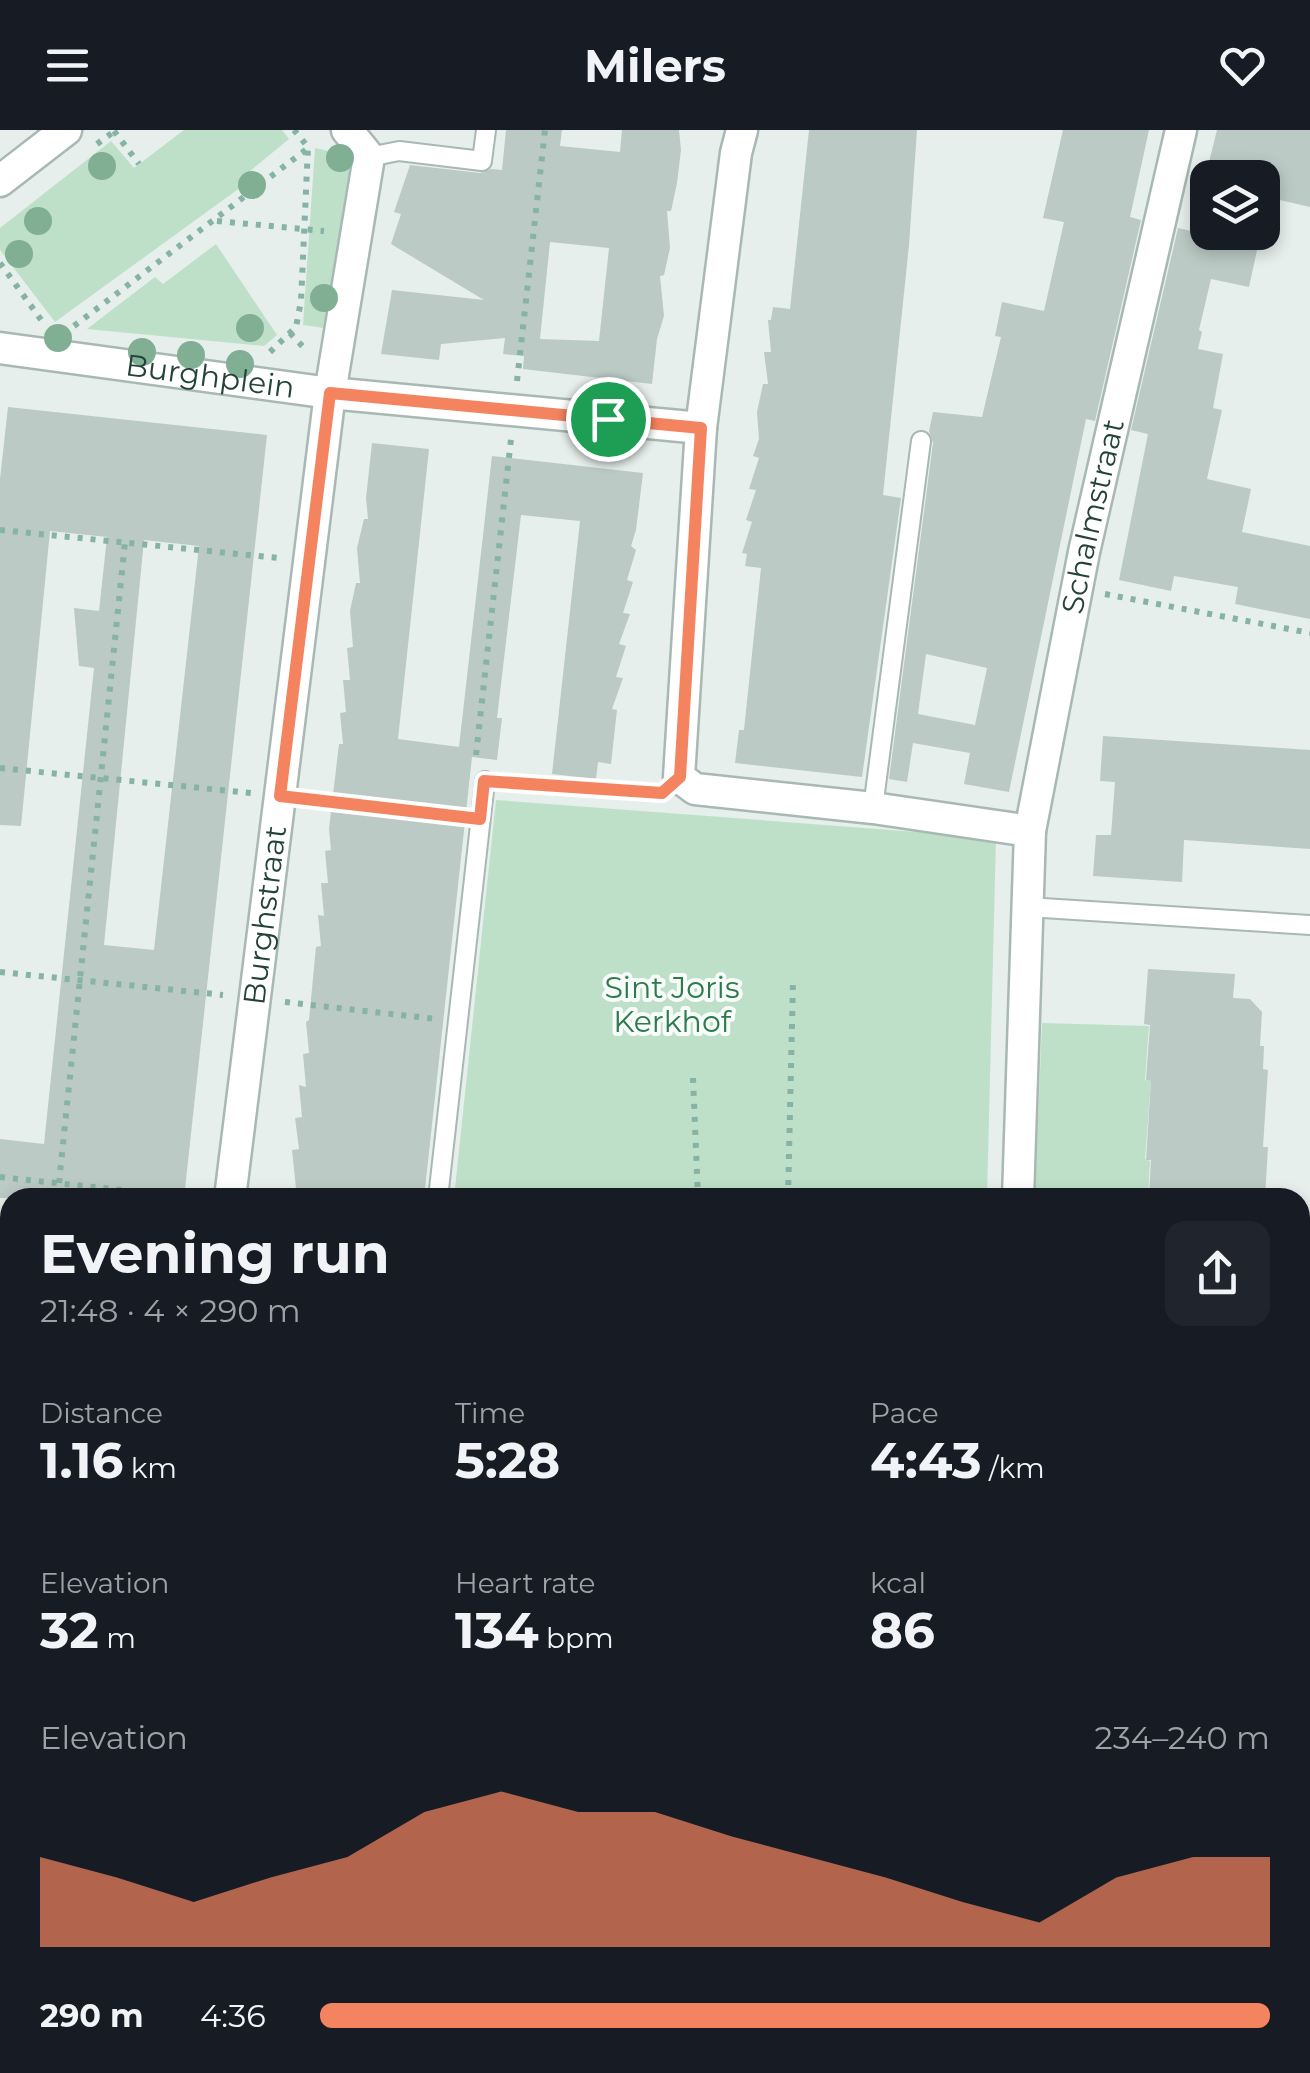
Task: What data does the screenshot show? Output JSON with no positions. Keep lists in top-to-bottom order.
{
  "streets": {
    "street": ["Burghplein", "Schalmstraat", "Burghstraat"]
  },
  "crossings": [
    ["Burghplein", "Burghstraat"]
  ],
  "parks": ["Sint Joris Kerkhof"],
  "page": {
    "header": "Milers",
    "heading": ["Evening run", "21:48 · 4 × 290 m"],
    "stats": [
      ["Distance", "1.16 km"],
      ["Time", "5:28"],
      ["Pace", "4:43 /km"],
      ["Elevation", "32 m"],
      ["Heart rate", "134 bpm"],
      ["kcal", "86"]
    ],
    "chart": ["Elevation", "234–240 m"],
    "list": [
      {
        "name": "290 m",
        "note": "4:36"
      }
    ]
  }
}
